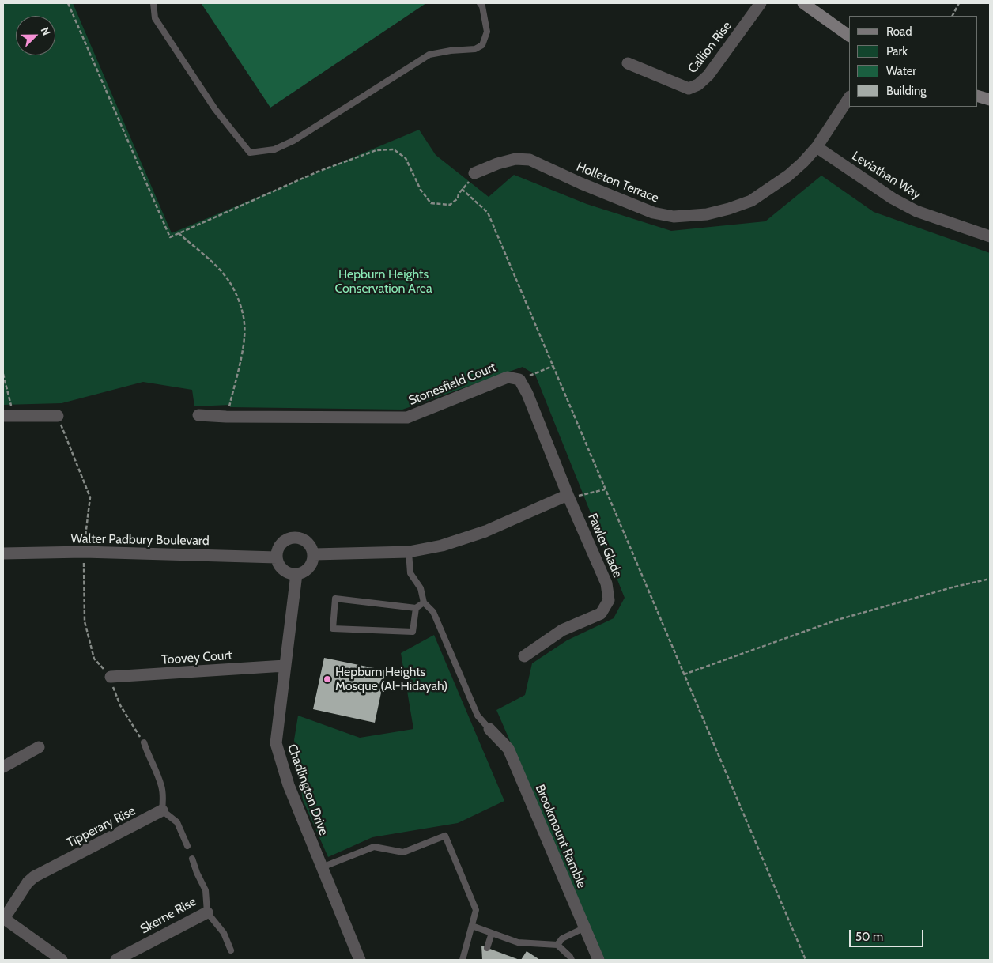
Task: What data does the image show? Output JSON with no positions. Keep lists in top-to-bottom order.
{
  "streets": {
    "street": [
      "Callion Rise",
      "Leviathan Way",
      "Holleton Terrace",
      "Stonesfield Court",
      "Walter Padbury Boulevard",
      "Fawler Glade",
      "Toovey Court",
      "Chadlington Drive",
      "Tipperary Rise",
      "Brookmount Ramble",
      "Skerne Rise"
    ]
  },
  "crossings": [
    ["Leviathan Way", "Holleton Terrace"],
    ["Walter Padbury Boulevard", "Chadlington Drive"],
    ["Toovey Court", "Chadlington Drive"]
  ],
  "parks": ["Hepburn Heights Conservation Area"],
  "places": ["Hepburn Heights Mosque (Al-Hidayah)"],
  "legend": [
    "Road",
    "Park",
    "Water",
    "Building"
  ],
  "scale_bar": "50 m",
  "north": "top right"
}
